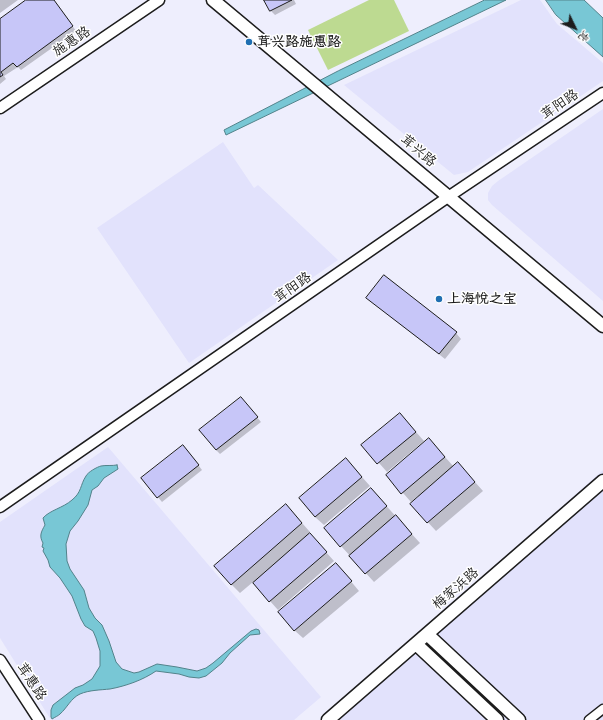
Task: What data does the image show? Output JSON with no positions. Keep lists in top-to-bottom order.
{
  "streets": {
    "main road": ["茸兴路", "梅家浜路"],
    "street": ["施惠路", "茸阳路", "茸惠路"]
  },
  "crossings": [
    ["茸阳路", "茸兴路"]
  ],
  "places": ["茸兴路施惠路", "上海悦之宝"],
  "north": "bottom right"
}
